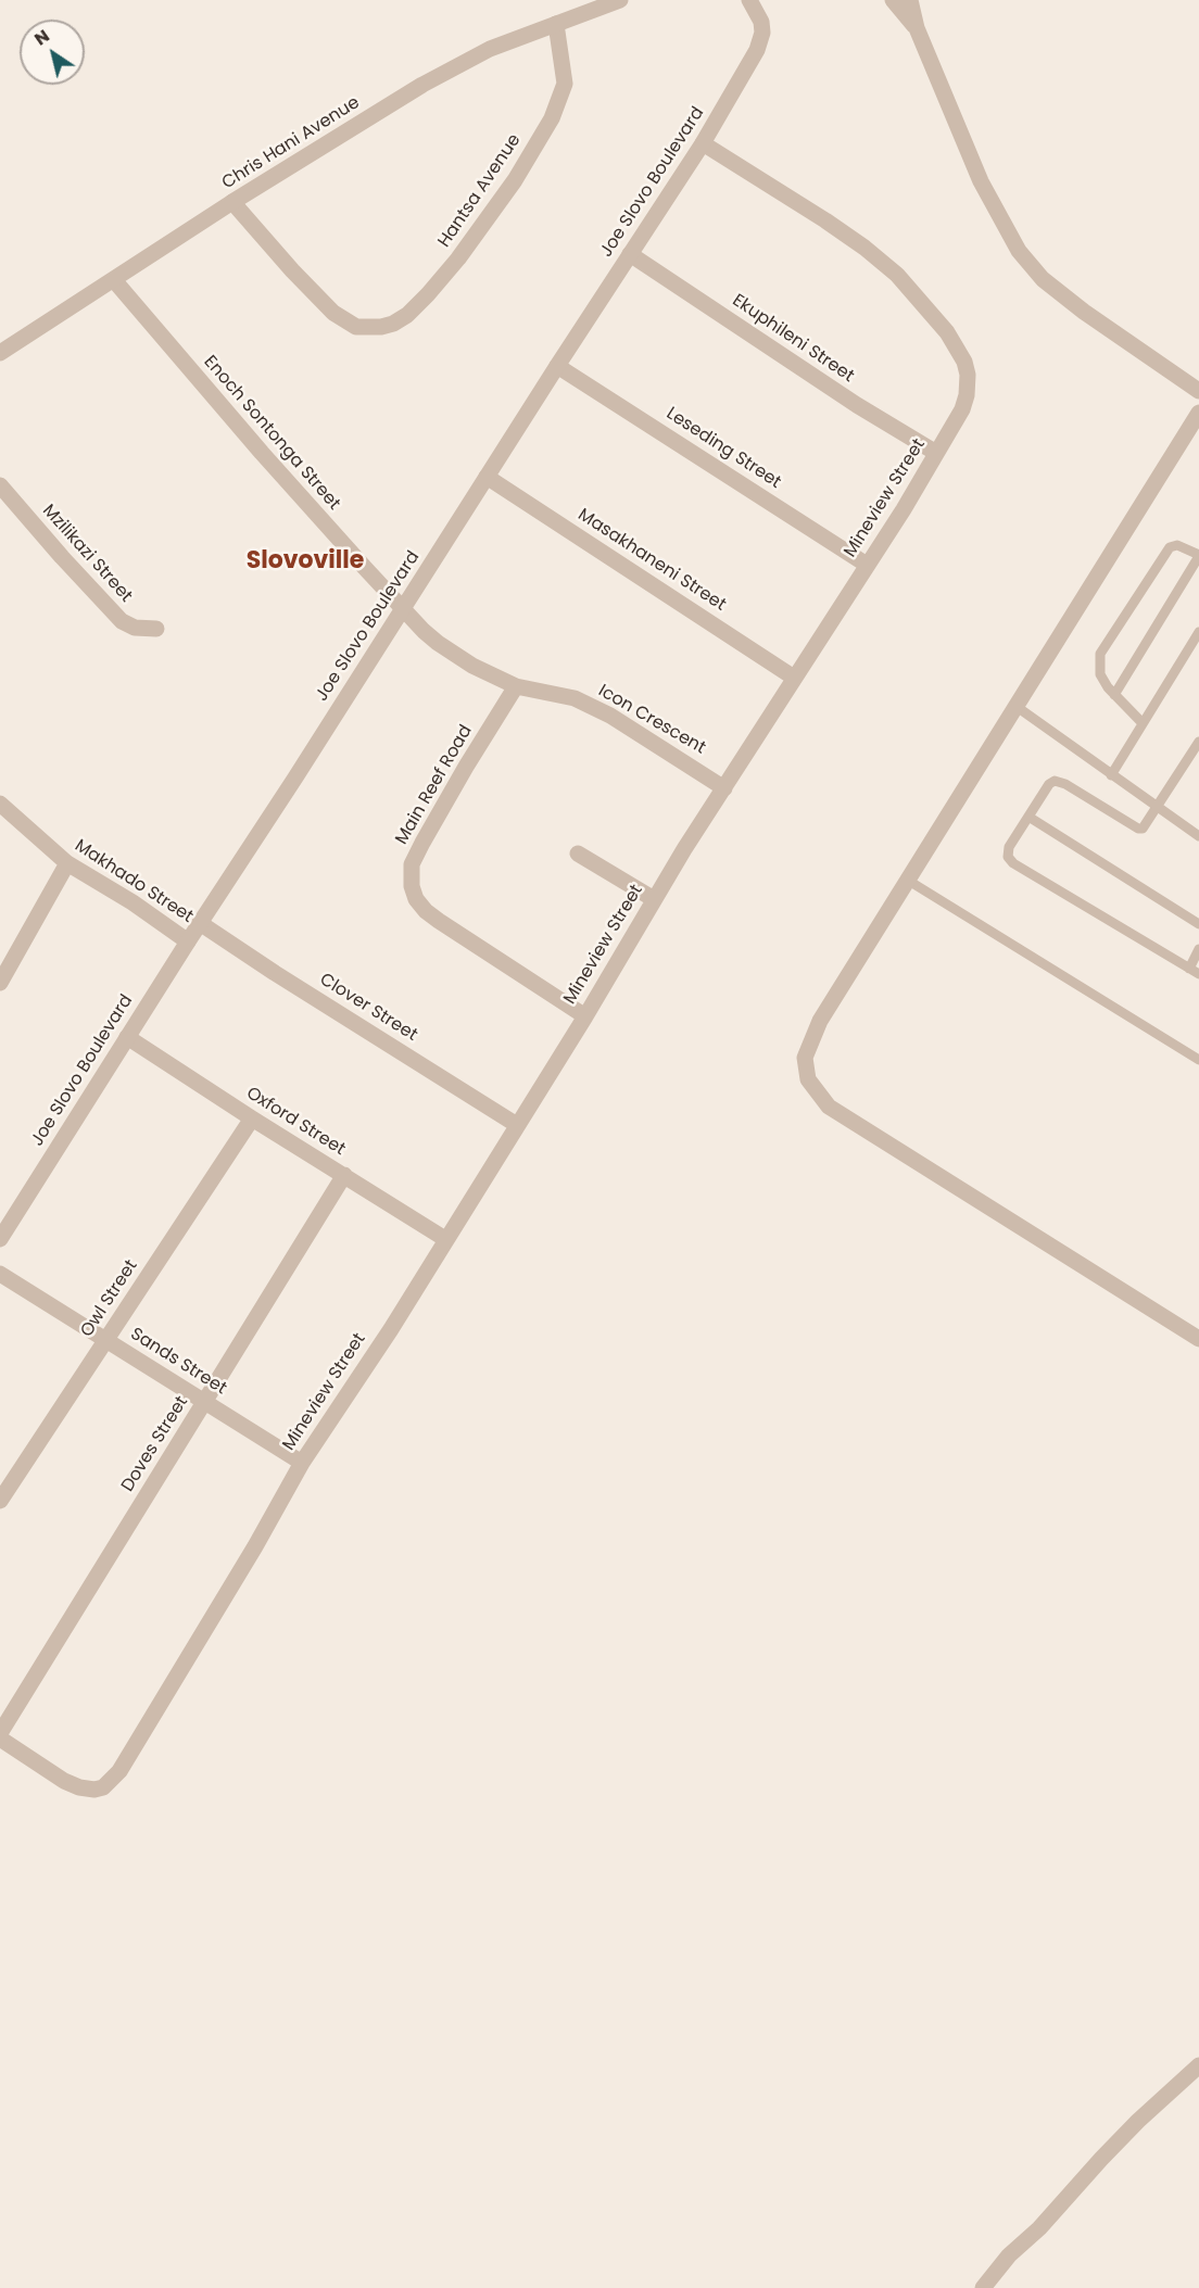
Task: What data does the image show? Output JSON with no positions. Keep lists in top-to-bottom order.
{
  "streets": {
    "street": [
      "Chris Hani Avenue",
      "Joe Slovo Boulevard",
      "Hantsa Avenue",
      "Ekuphileni Street",
      "Enoch Sontonga Street",
      "Leseding Street",
      "Mineview Street",
      "Mzilikazi Street",
      "Masakhaneni Street",
      "Icon Crescent",
      "Main Reef Road",
      "Makhado Street",
      "Clover Street",
      "Oxford Street",
      "Owl Street",
      "Sands Street",
      "Doves Street"
    ]
  },
  "crossings": [
    ["Chris Hani Avenue", "Hantsa Avenue"],
    ["Chris Hani Avenue", "Enoch Sontonga Street"],
    ["Joe Slovo Boulevard", "Ekuphileni Street"],
    ["Joe Slovo Boulevard", "Enoch Sontonga Street"],
    ["Joe Slovo Boulevard", "Leseding Street"],
    ["Joe Slovo Boulevard", "Mineview Street"],
    ["Joe Slovo Boulevard", "Masakhaneni Street"],
    ["Joe Slovo Boulevard", "Makhado Street"],
    ["Joe Slovo Boulevard", "Clover Street"],
    ["Joe Slovo Boulevard", "Oxford Street"],
    ["Ekuphileni Street", "Mineview Street"],
    ["Enoch Sontonga Street", "Icon Crescent"],
    ["Enoch Sontonga Street", "Main Reef Road"],
    ["Leseding Street", "Mineview Street"],
    ["Mineview Street", "Masakhaneni Street"],
    ["Mineview Street", "Icon Crescent"],
    ["Mineview Street", "Main Reef Road"],
    ["Mineview Street", "Clover Street"],
    ["Mineview Street", "Oxford Street"],
    ["Mineview Street", "Sands Street"],
    ["Icon Crescent", "Main Reef Road"],
    ["Oxford Street", "Owl Street"],
    ["Oxford Street", "Doves Street"],
    ["Owl Street", "Sands Street"],
    ["Sands Street", "Doves Street"]
  ],
  "districts": ["Slovoville"],
  "north": "top left"
}
